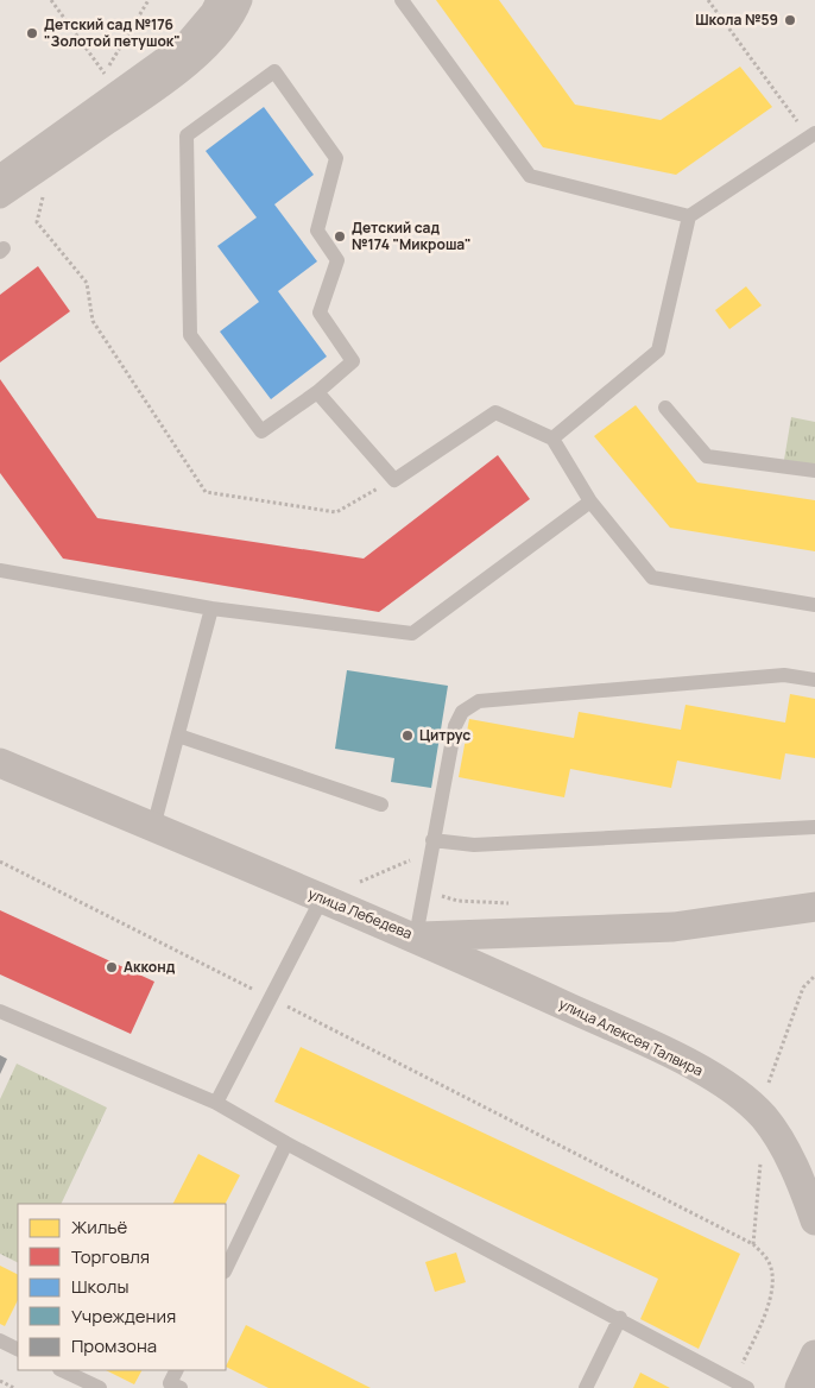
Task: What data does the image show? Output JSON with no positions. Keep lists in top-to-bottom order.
{
  "streets": {
    "street": ["улица Лебедева", "улица Алексея Талвира"]
  },
  "crossings": [
    ["улица Лебедева", "улица Алексея Талвира"]
  ],
  "places": [
    "Школа №59",
    "Детский сад №176 \"Золотой петушок\"",
    "Детский сад №174 \"Микроша\"",
    "Цитрус",
    "Акконд"
  ],
  "legend": [
    "Жильё",
    "Торговля",
    "Школы",
    "Учреждения",
    "Промзона"
  ]
}
